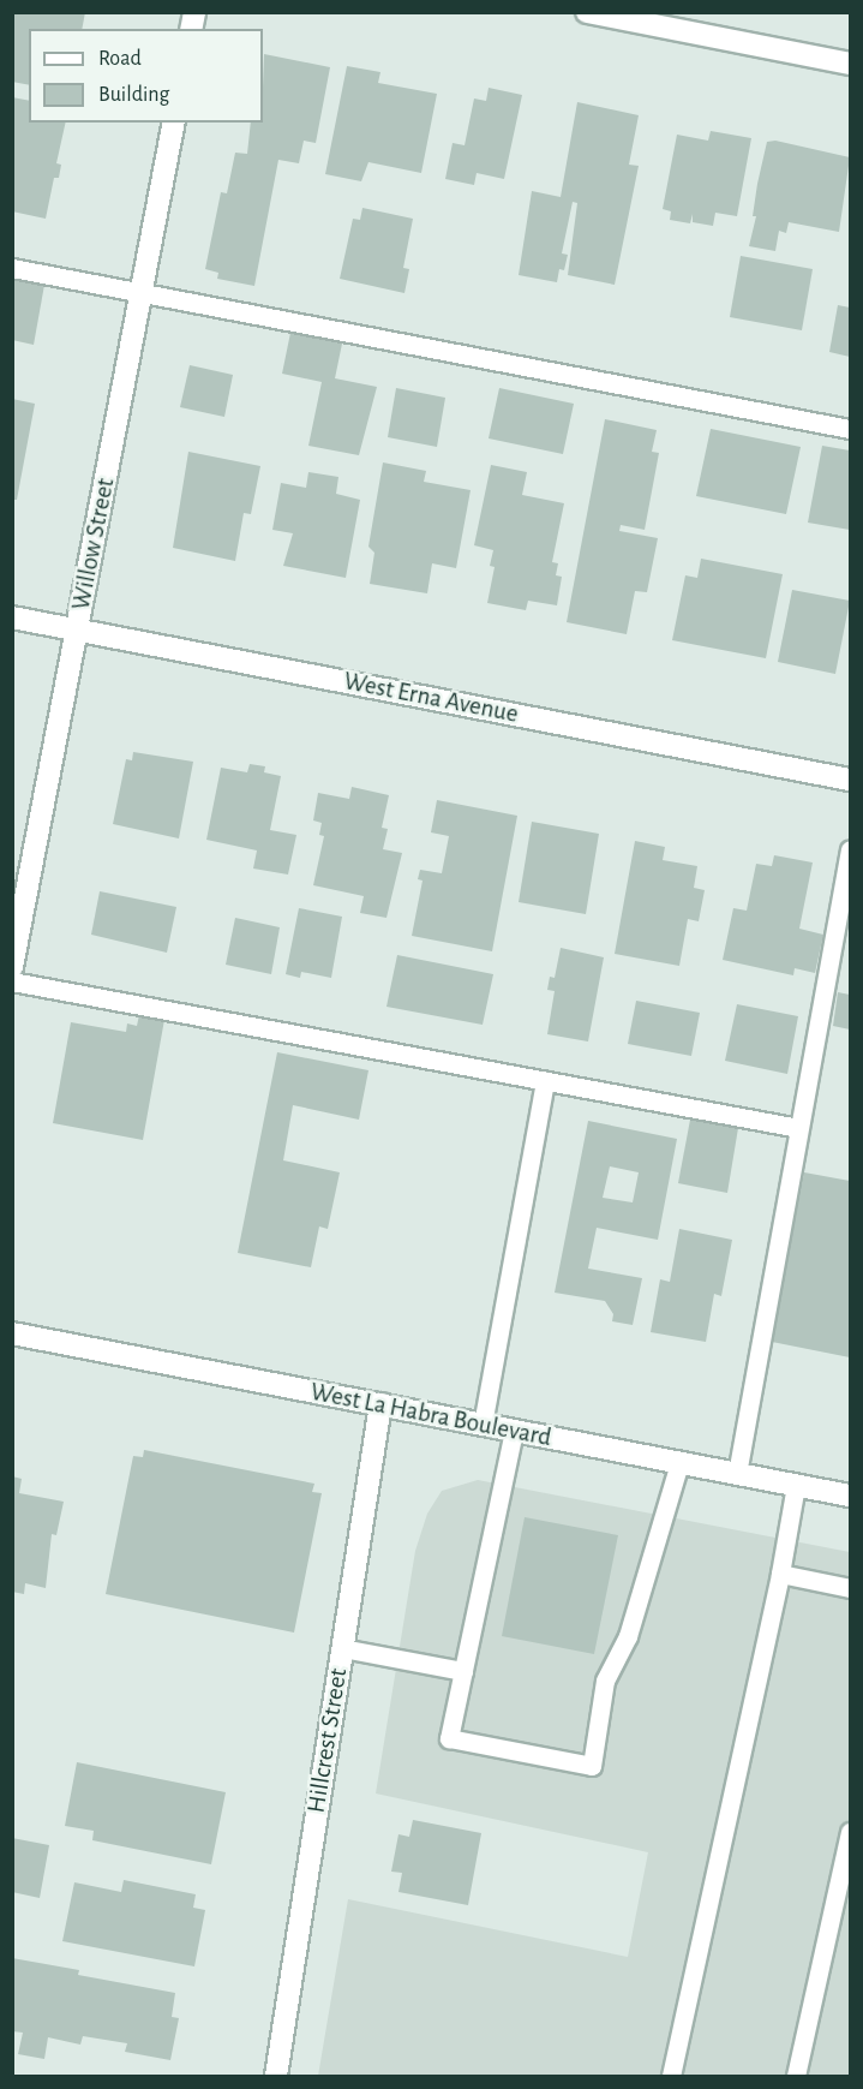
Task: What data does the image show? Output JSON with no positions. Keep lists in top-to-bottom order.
{
  "streets": {
    "street": [
      "Willow Street",
      "West Erna Avenue",
      "West La Habra Boulevard",
      "Hillcrest Street"
    ]
  },
  "crossings": [
    ["Willow Street", "West Erna Avenue"],
    ["West La Habra Boulevard", "Hillcrest Street"]
  ],
  "legend": ["Road", "Building"]
}
